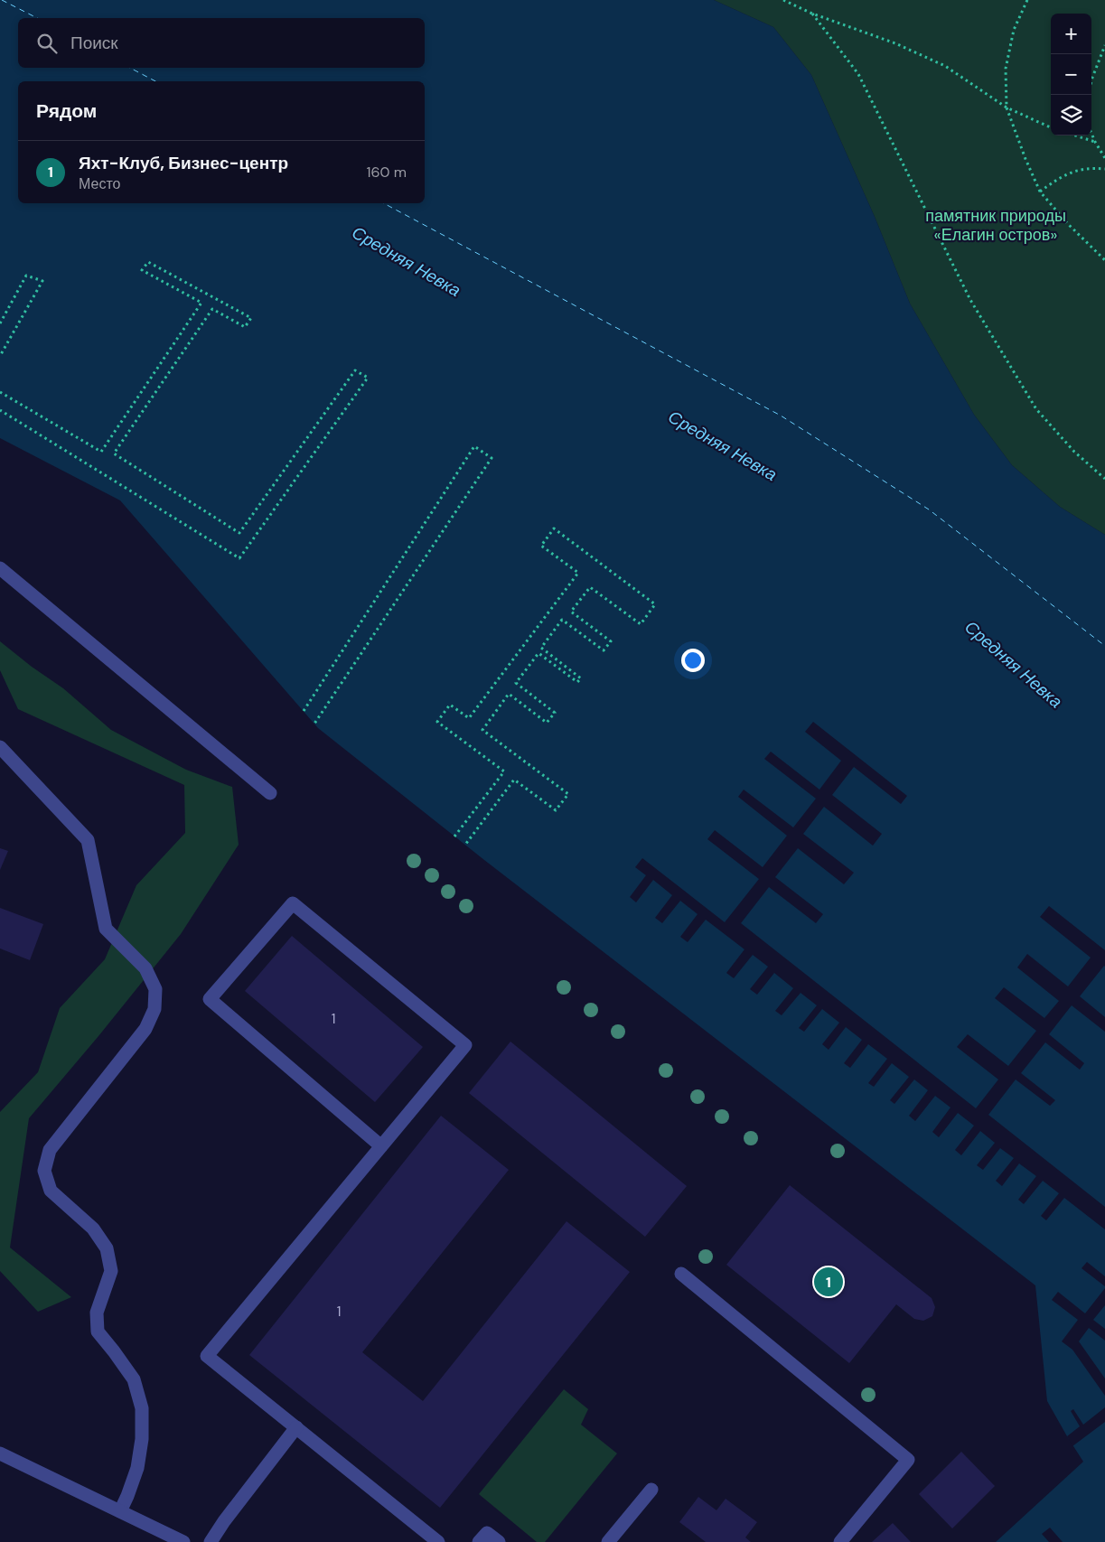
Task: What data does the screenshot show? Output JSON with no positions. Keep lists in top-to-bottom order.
{
  "water": ["Средняя Невка"],
  "parks": ["памятник природы «Елагин остров»"],
  "house_numbers": ["1", "1"],
  "page": {
    "map_buttons": ["+", "−"],
    "search": "Поиск",
    "heading": "Рядом",
    "list": [
      {
        "mark": "1",
        "name": "Яхт-Клуб, Бизнес-центр",
        "note": "Место",
        "value": "160 m"
      }
    ],
    "pins": "1"
  }
}
